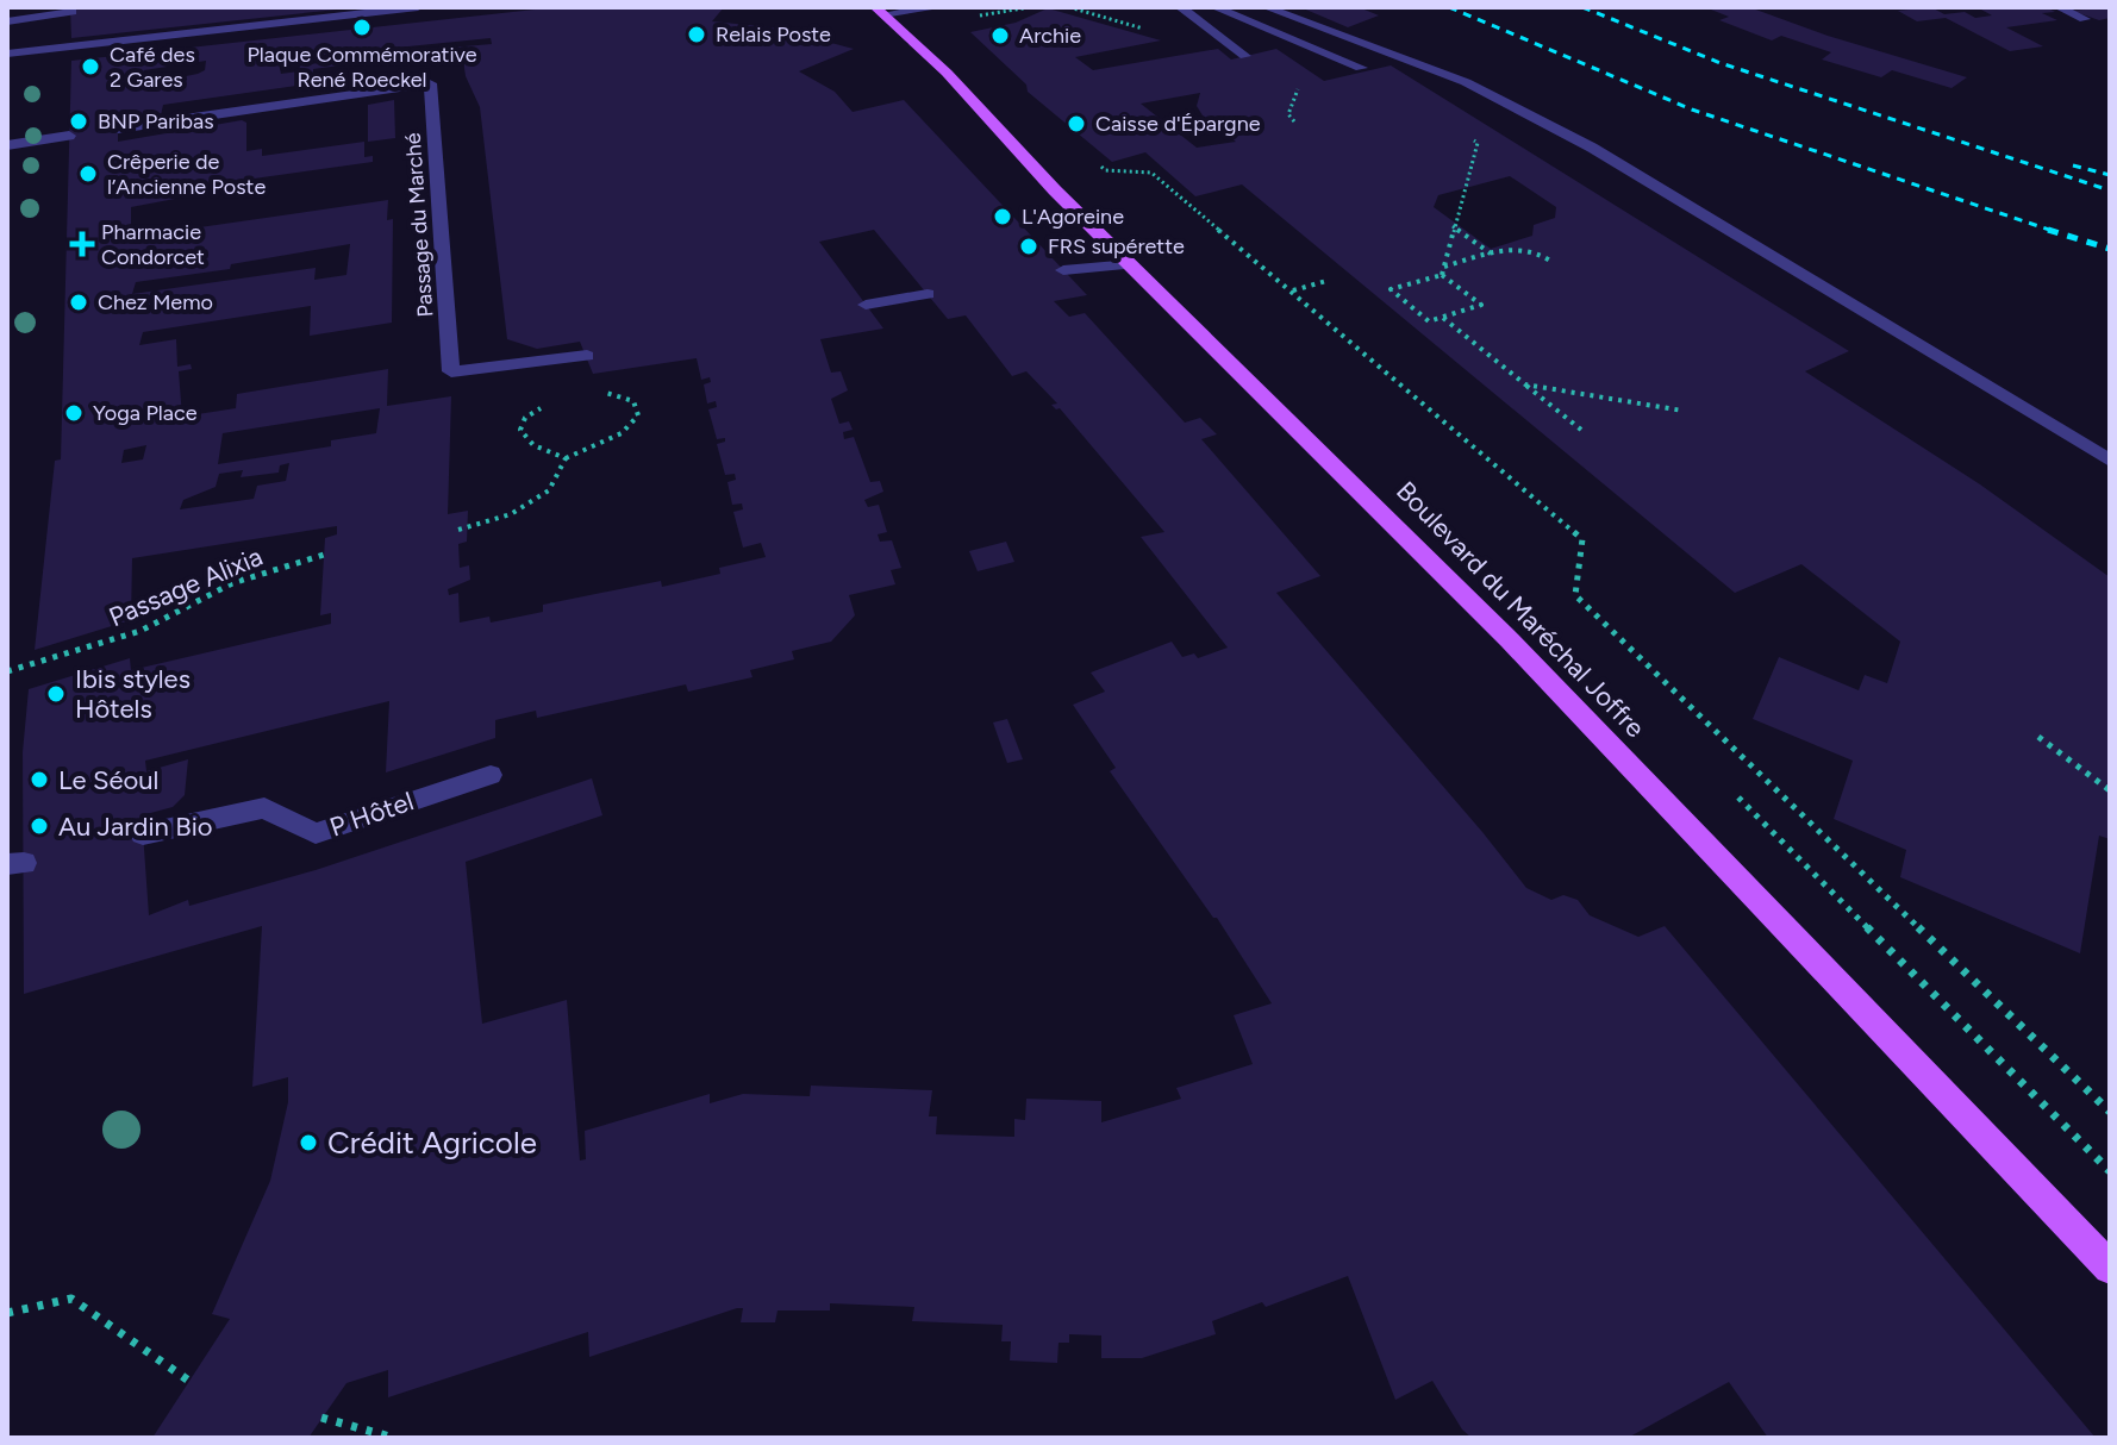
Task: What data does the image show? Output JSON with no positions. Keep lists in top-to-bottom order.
{
  "streets": {
    "main road": ["Boulevard du Maréchal Joffre"],
    "street": ["Passage du Marché", "P Hôtel"],
    "path": ["Passage Alixia"]
  },
  "places": {
    "other": [
      "Plaque Commémorative René Roeckel",
      "Relais Poste",
      "Archie",
      "Café des 2 Gares",
      "BNP Paribas",
      "Caisse d'Épargne",
      "Crêperie de l’Ancienne Poste",
      "L'Agoreine",
      "FRS supérette",
      "Chez Memo",
      "Yoga Place",
      "Ibis styles Hôtels",
      "Le Séoul",
      "Au Jardin Bio",
      "Crédit Agricole"
    ],
    "health": ["Pharmacie Condorcet"]
  }
}
